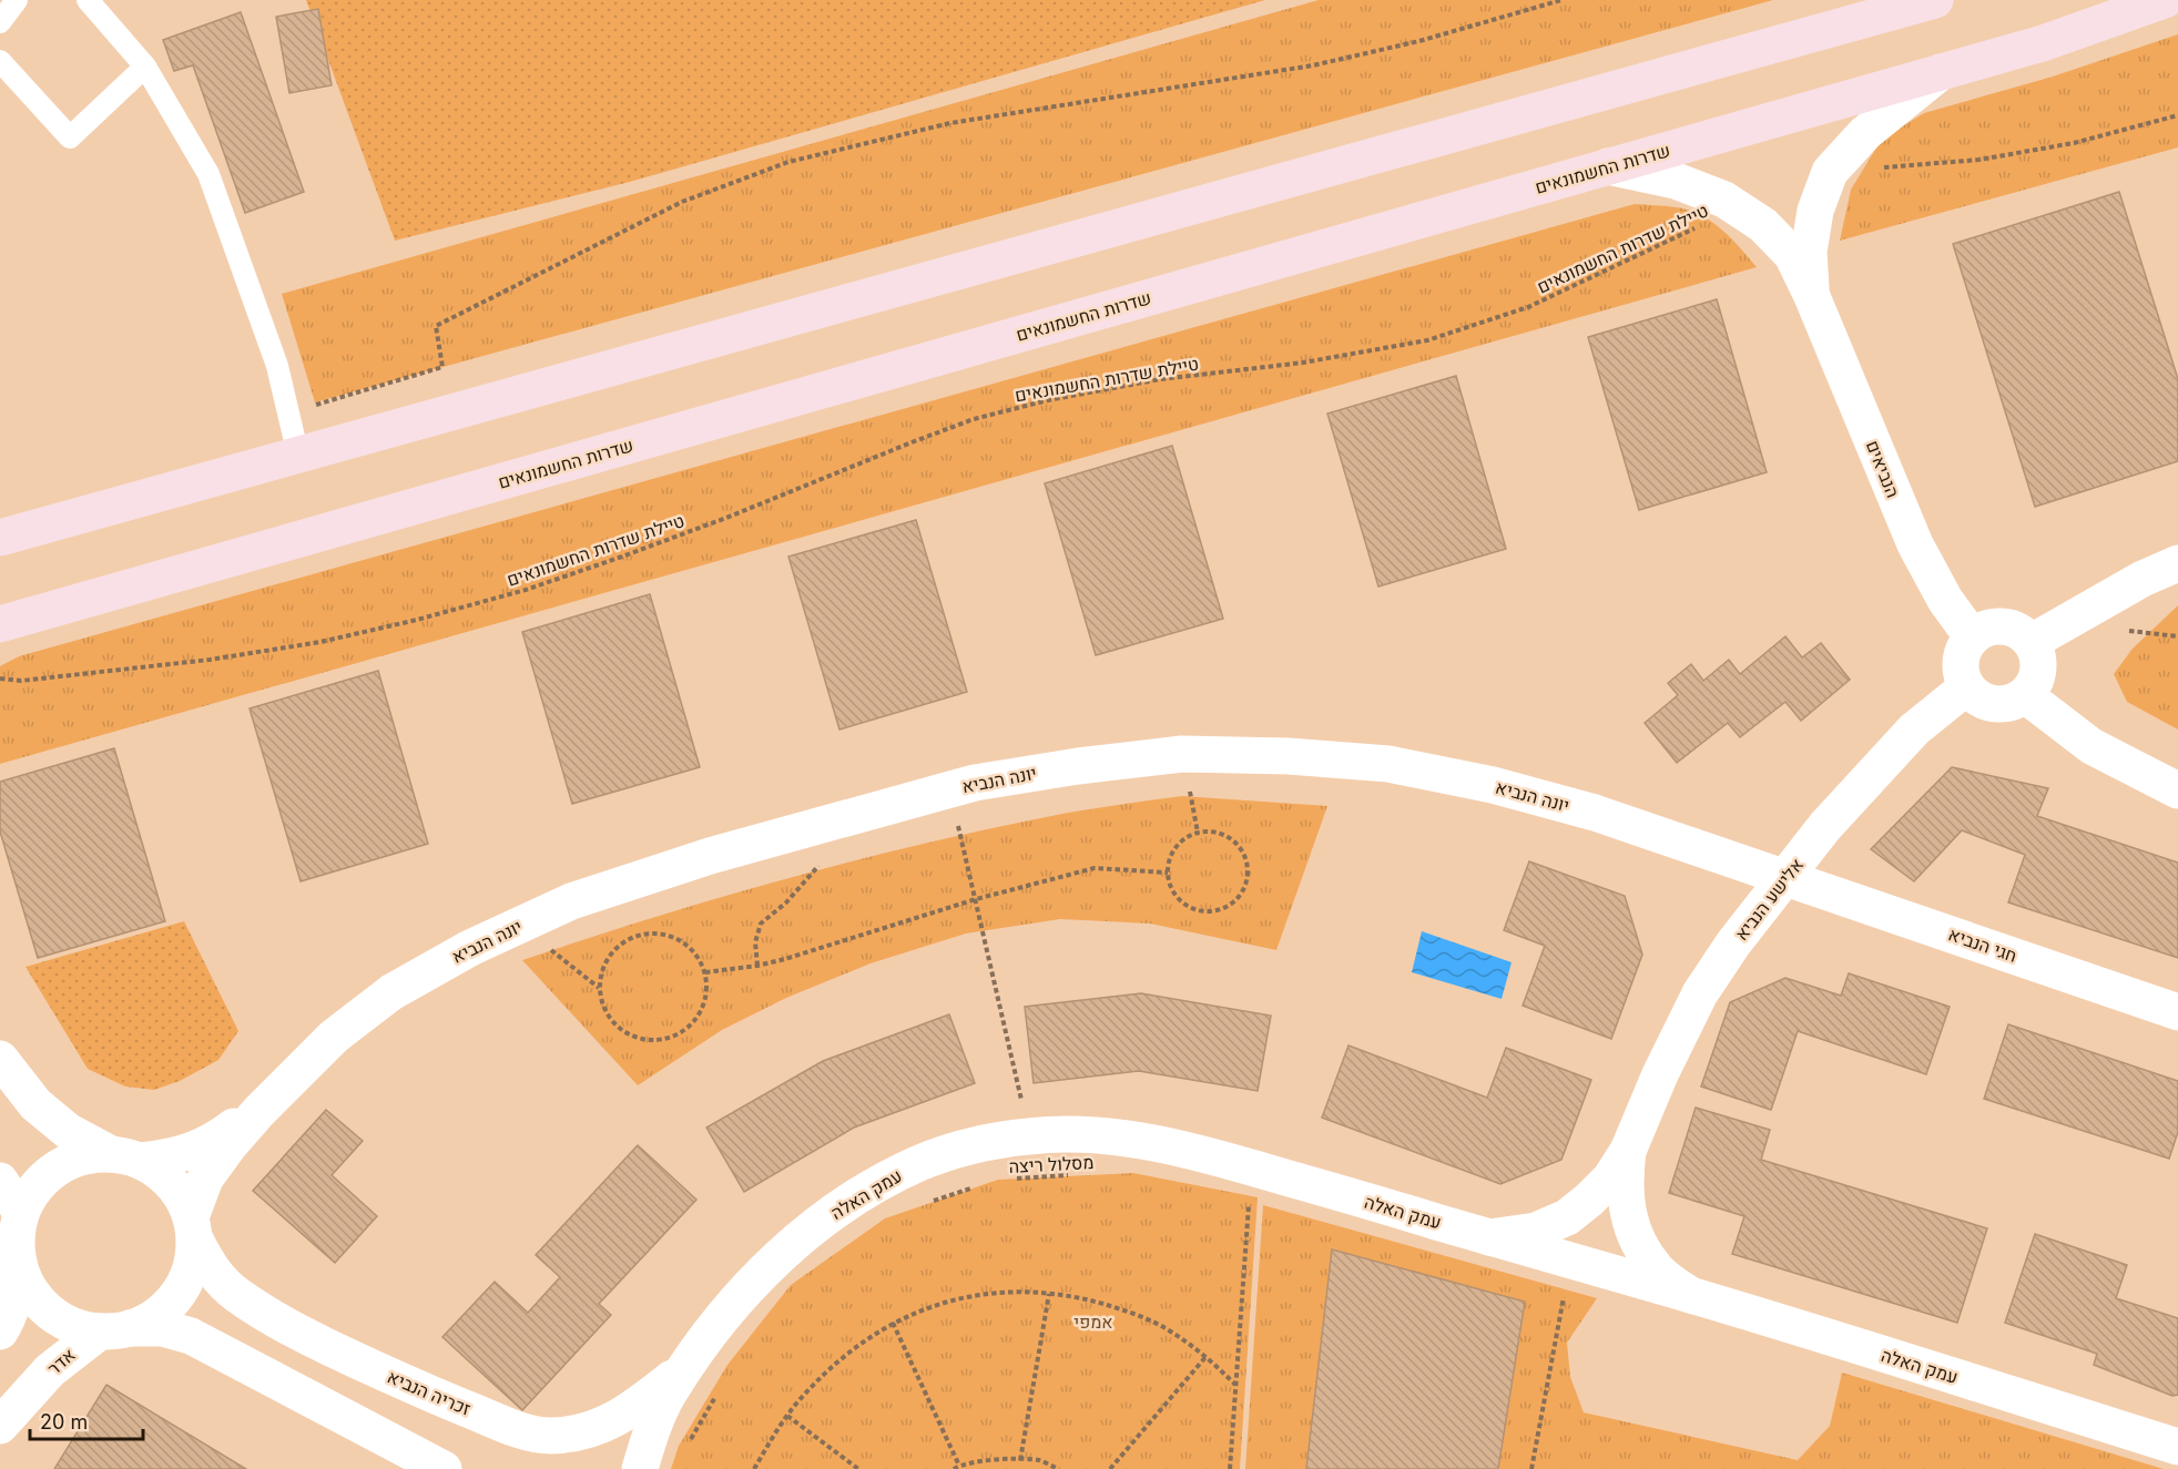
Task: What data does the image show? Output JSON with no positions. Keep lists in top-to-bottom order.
{
  "streets": {
    "main road": ["שדרות החשמונאים"],
    "street": [
      "הנביאים",
      "יונה הנביא",
      "אלישע הנביא",
      "חגי הנביא",
      "עמק האלה",
      "אדר",
      "זכריה הנביא"
    ],
    "path": ["טיילת שדרות החשמונאים", "מסלול ריצה"]
  },
  "crossings": [
    ["שדרות החשמונאים", "הנביאים"],
    ["טיילת שדרות החשמונאים", "הנביאים"],
    ["הנביאים", "אלישע הנביא"],
    ["יונה הנביא", "אלישע הנביא"],
    ["יונה הנביא", "חגי הנביא"],
    ["יונה הנביא", "אדר"],
    ["יונה הנביא", "זכריה הנביא"],
    ["אלישע הנביא", "חגי הנביא"],
    ["אלישע הנביא", "עמק האלה"],
    ["עמק האלה", "זכריה הנביא"],
    ["אדר", "זכריה הנביא"]
  ],
  "parks": ["אמפי"],
  "scale_bar": "20 m"
}
